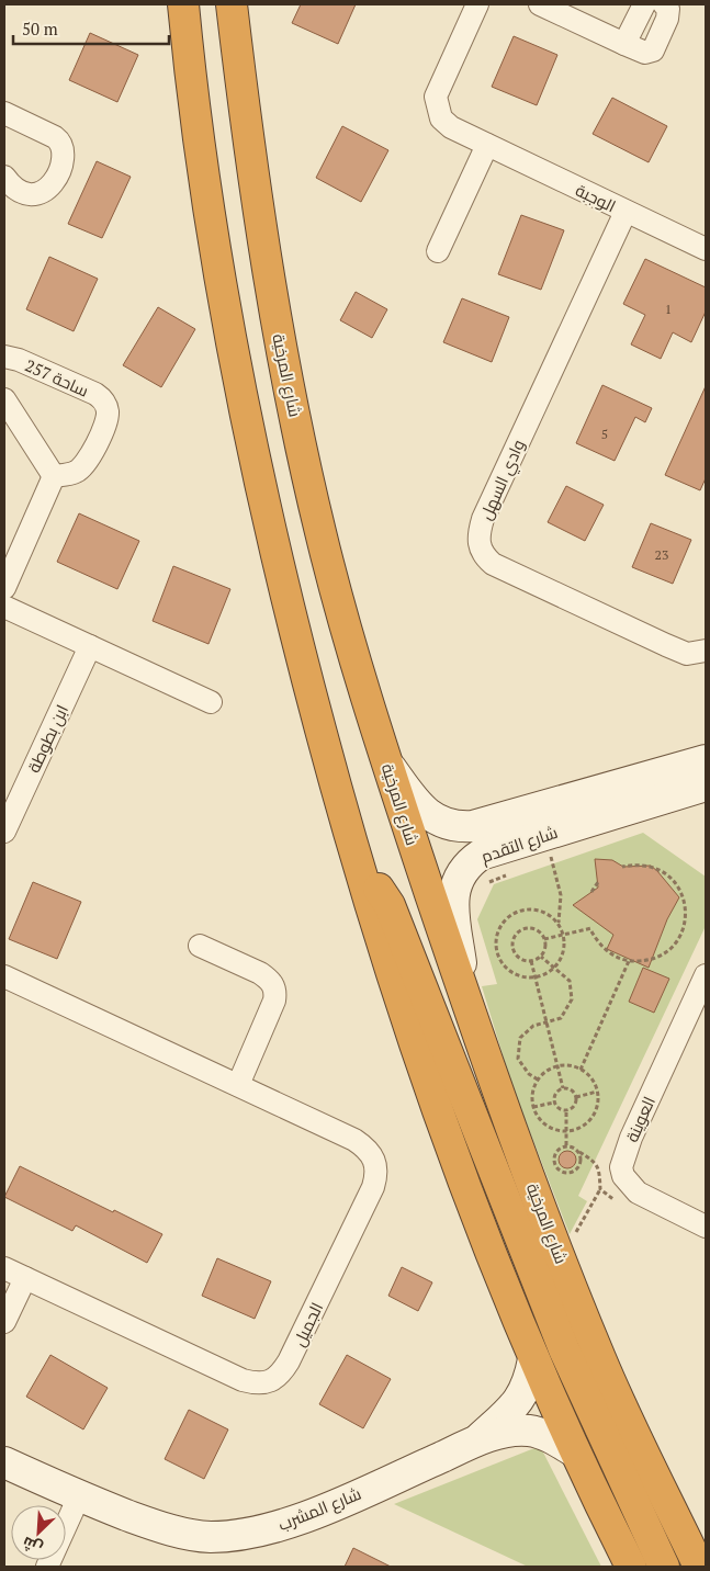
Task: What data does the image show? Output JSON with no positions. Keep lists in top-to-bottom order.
{
  "streets": {
    "highway": ["شارع المرخية"],
    "street": [
      "الوجبة",
      "ساحة 257",
      "وادي السهل",
      "ابن بطوطة",
      "شارع التقدم",
      "العوينة",
      "الجميل",
      "شارع المشرب"
    ]
  },
  "crossings": [
    ["الوجبة", "وادي السهل"],
    ["شارع المرخية", "شارع التقدم"]
  ],
  "house_numbers": ["1", "5", "23"],
  "scale_bar": "50 m",
  "north": "bottom left"
}
